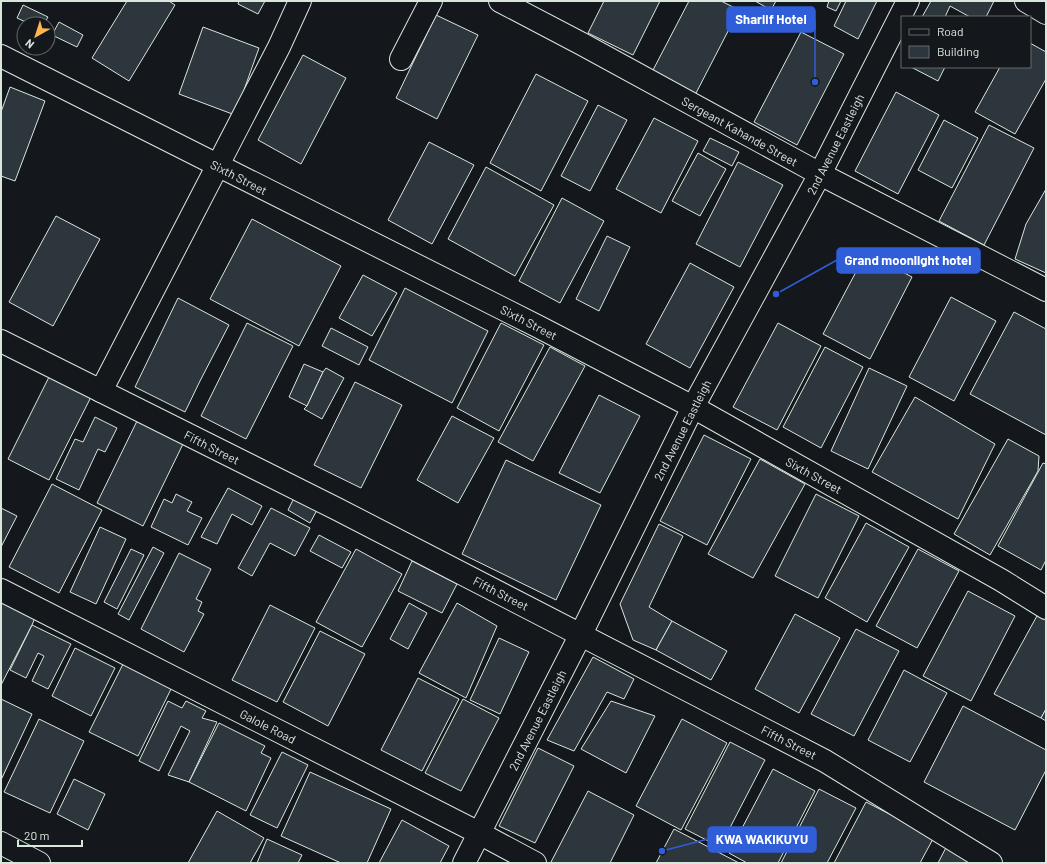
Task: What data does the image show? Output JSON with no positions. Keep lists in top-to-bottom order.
{
  "streets": {
    "street": [
      "Sergeant Kahande Street",
      "2nd Avenue Eastleigh",
      "Sixth Street",
      "Fifth Street",
      "Galole Road"
    ]
  },
  "crossings": [
    ["Sergeant Kahande Street", "2nd Avenue Eastleigh"],
    ["2nd Avenue Eastleigh", "Sixth Street"],
    ["2nd Avenue Eastleigh", "Fifth Street"],
    ["2nd Avenue Eastleigh", "Galole Road"]
  ],
  "places": ["Shariif Hotel", "Grand moonlight hotel", "KWA WAKIKUYU"],
  "legend": ["Road", "Building"],
  "scale_bar": "20 m",
  "north": "bottom left"
}
